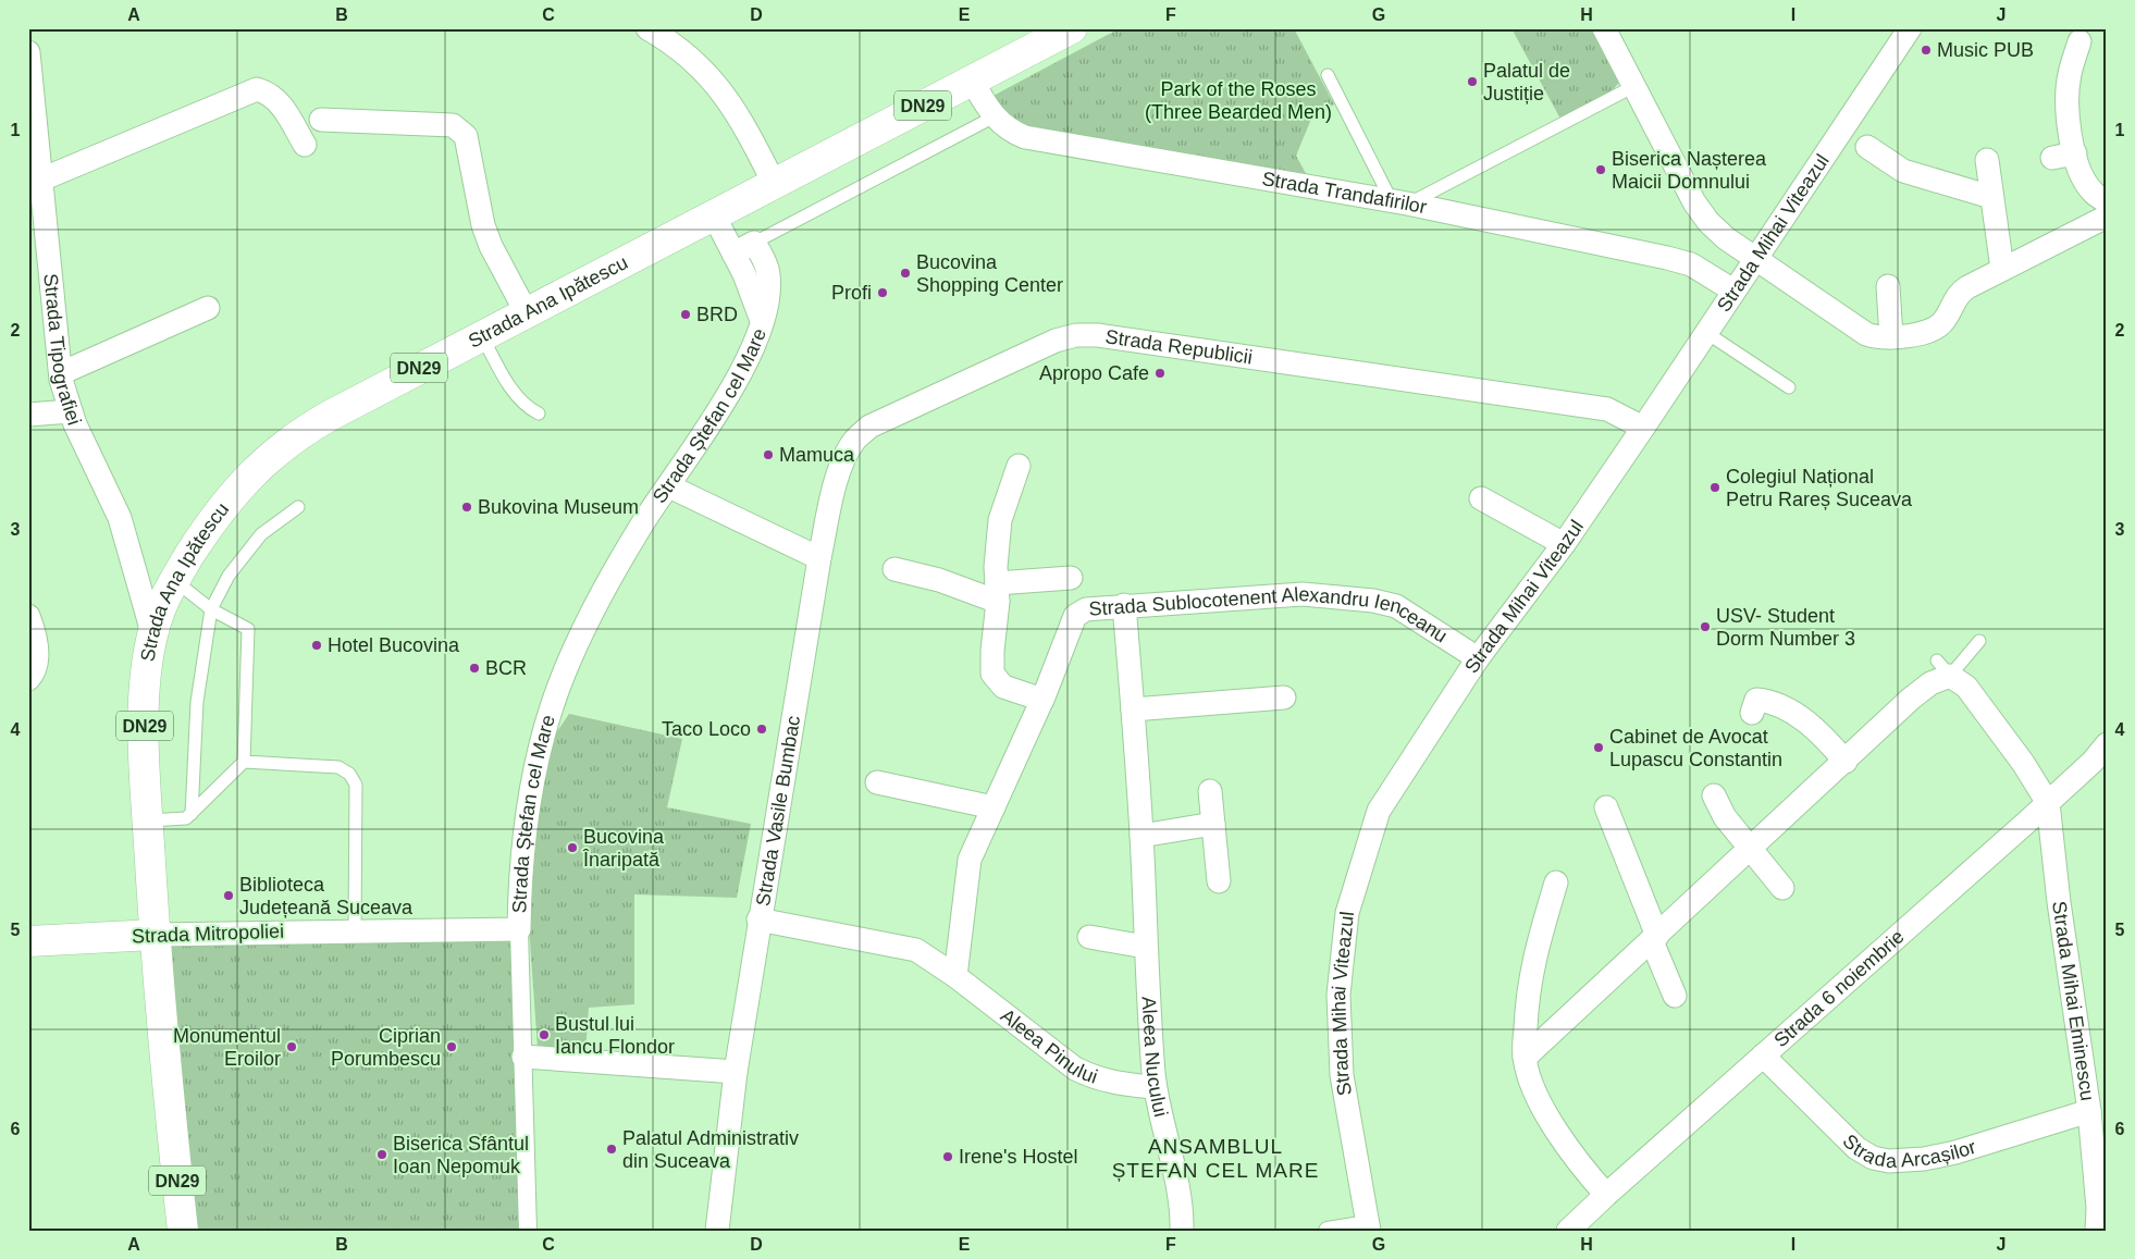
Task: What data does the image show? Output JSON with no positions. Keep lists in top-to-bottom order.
{
  "streets": {
    "main road": ["DN29", "Strada Ana Ipătescu", "Strada Mitropoliei"],
    "street": [
      "Strada Trandafirilor",
      "Strada Mihai Viteazul",
      "Strada Republicii",
      "Strada Tipografiei",
      "Strada Ștefan cel Mare",
      "Strada Sublocotenent Alexandru Ienceanu",
      "Strada Vasile Bumbac",
      "Strada 6 noiembrie",
      "Strada Mihai Eminescu",
      "Aleea Pinului",
      "Aleea Nucului",
      "Strada Arcașilor"
    ]
  },
  "crossings": [
    ["DN29", "Strada Trandafirilor"],
    ["DN29", "Strada Ana Ipătescu"],
    ["DN29", "Strada Ștefan cel Mare"],
    ["Strada Trandafirilor", "Strada Mihai Viteazul"],
    ["Strada Mihai Viteazul", "Strada Republicii"],
    ["Strada Mihai Viteazul", "Strada Sublocotenent Alexandru Ienceanu"],
    ["Strada Ana Ipătescu", "Strada Tipografiei"],
    ["Strada Ana Ipătescu", "Strada Ștefan cel Mare"],
    ["Strada Ana Ipătescu", "Strada Mitropoliei"],
    ["Strada Republicii", "Strada Vasile Bumbac"],
    ["Strada Ștefan cel Mare", "Strada Mitropoliei"],
    ["Strada Sublocotenent Alexandru Ienceanu", "Aleea Pinului"],
    ["Strada Sublocotenent Alexandru Ienceanu", "Aleea Nucului"],
    ["Strada Vasile Bumbac", "Aleea Pinului"],
    ["Strada 6 noiembrie", "Strada Mihai Eminescu"],
    ["Strada 6 noiembrie", "Strada Arcașilor"],
    ["Strada Mihai Eminescu", "Strada Arcașilor"],
    ["Aleea Pinului", "Aleea Nucului"]
  ],
  "districts": ["ANSAMBLUL ȘTEFAN CEL MARE"],
  "parks": ["Park of the Roses (Three Bearded Men)"],
  "places": [
    "Music PUB",
    "Palatul de Justiție",
    "Biserica Nașterea Maicii Domnului",
    "Bucovina Shopping Center",
    "Profi",
    "BRD",
    "Apropo Cafe",
    "Mamuca",
    "Colegiul Național Petru Rareș Suceava",
    "Bukovina Museum",
    "USV- Student Dorm Number 3",
    "Hotel Bucovina",
    "BCR",
    "Taco Loco",
    "Cabinet de Avocat Lupascu Constantin",
    "Bucovina Înaripată",
    "Biblioteca Județeană Suceava",
    "Bustul lui Iancu Flondor",
    "Monumentul Eroilor",
    "Ciprian Porumbescu",
    "Palatul Administrativ din Suceava",
    "Biserica Sfântul Ioan Nepomuk",
    "Irene's Hostel"
  ],
  "grid": {
    "columns": [
      "A",
      "B",
      "C",
      "D",
      "E",
      "F",
      "G",
      "H",
      "I",
      "J"
    ],
    "rows": [
      "1",
      "2",
      "3",
      "4",
      "5",
      "6"
    ]
  }
}
